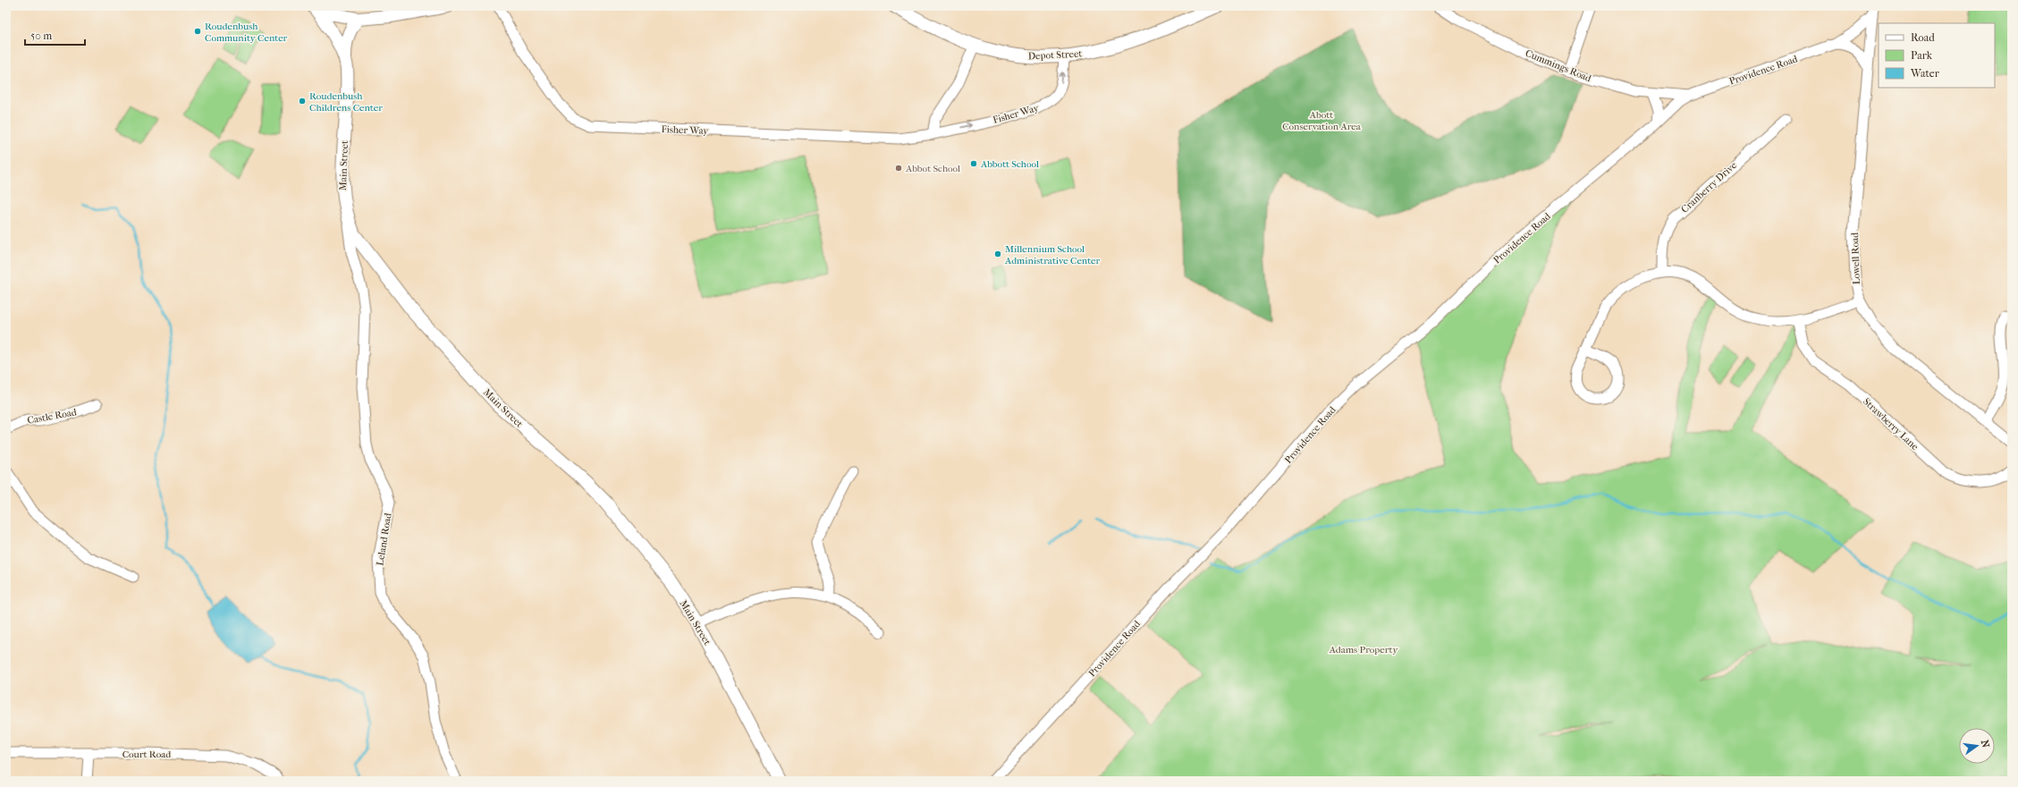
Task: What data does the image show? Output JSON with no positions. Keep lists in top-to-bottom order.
{
  "streets": {
    "main road": ["Depot Street", "Main Street"],
    "street": [
      "Cummings Road",
      "Providence Road",
      "Fisher Way",
      "Cranberry Drive",
      "Lowell Road",
      "Castle Road",
      "Strawberry Lane",
      "Leland Road",
      "Court Road"
    ]
  },
  "crossings": [
    ["Depot Street", "Fisher Way"],
    ["Cummings Road", "Providence Road"],
    ["Providence Road", "Lowell Road"],
    ["Main Street", "Leland Road"]
  ],
  "parks": ["Abott Conservation Area", "Adams Property"],
  "places": [
    "Roudenbush Community Center",
    "Roudenbush Childrens Center",
    "Abbott School",
    "Abbot School",
    "Millennium School Administrative Center"
  ],
  "legend": ["Road", "Park", "Water"],
  "scale_bar": "50 m",
  "north": "right"
}
